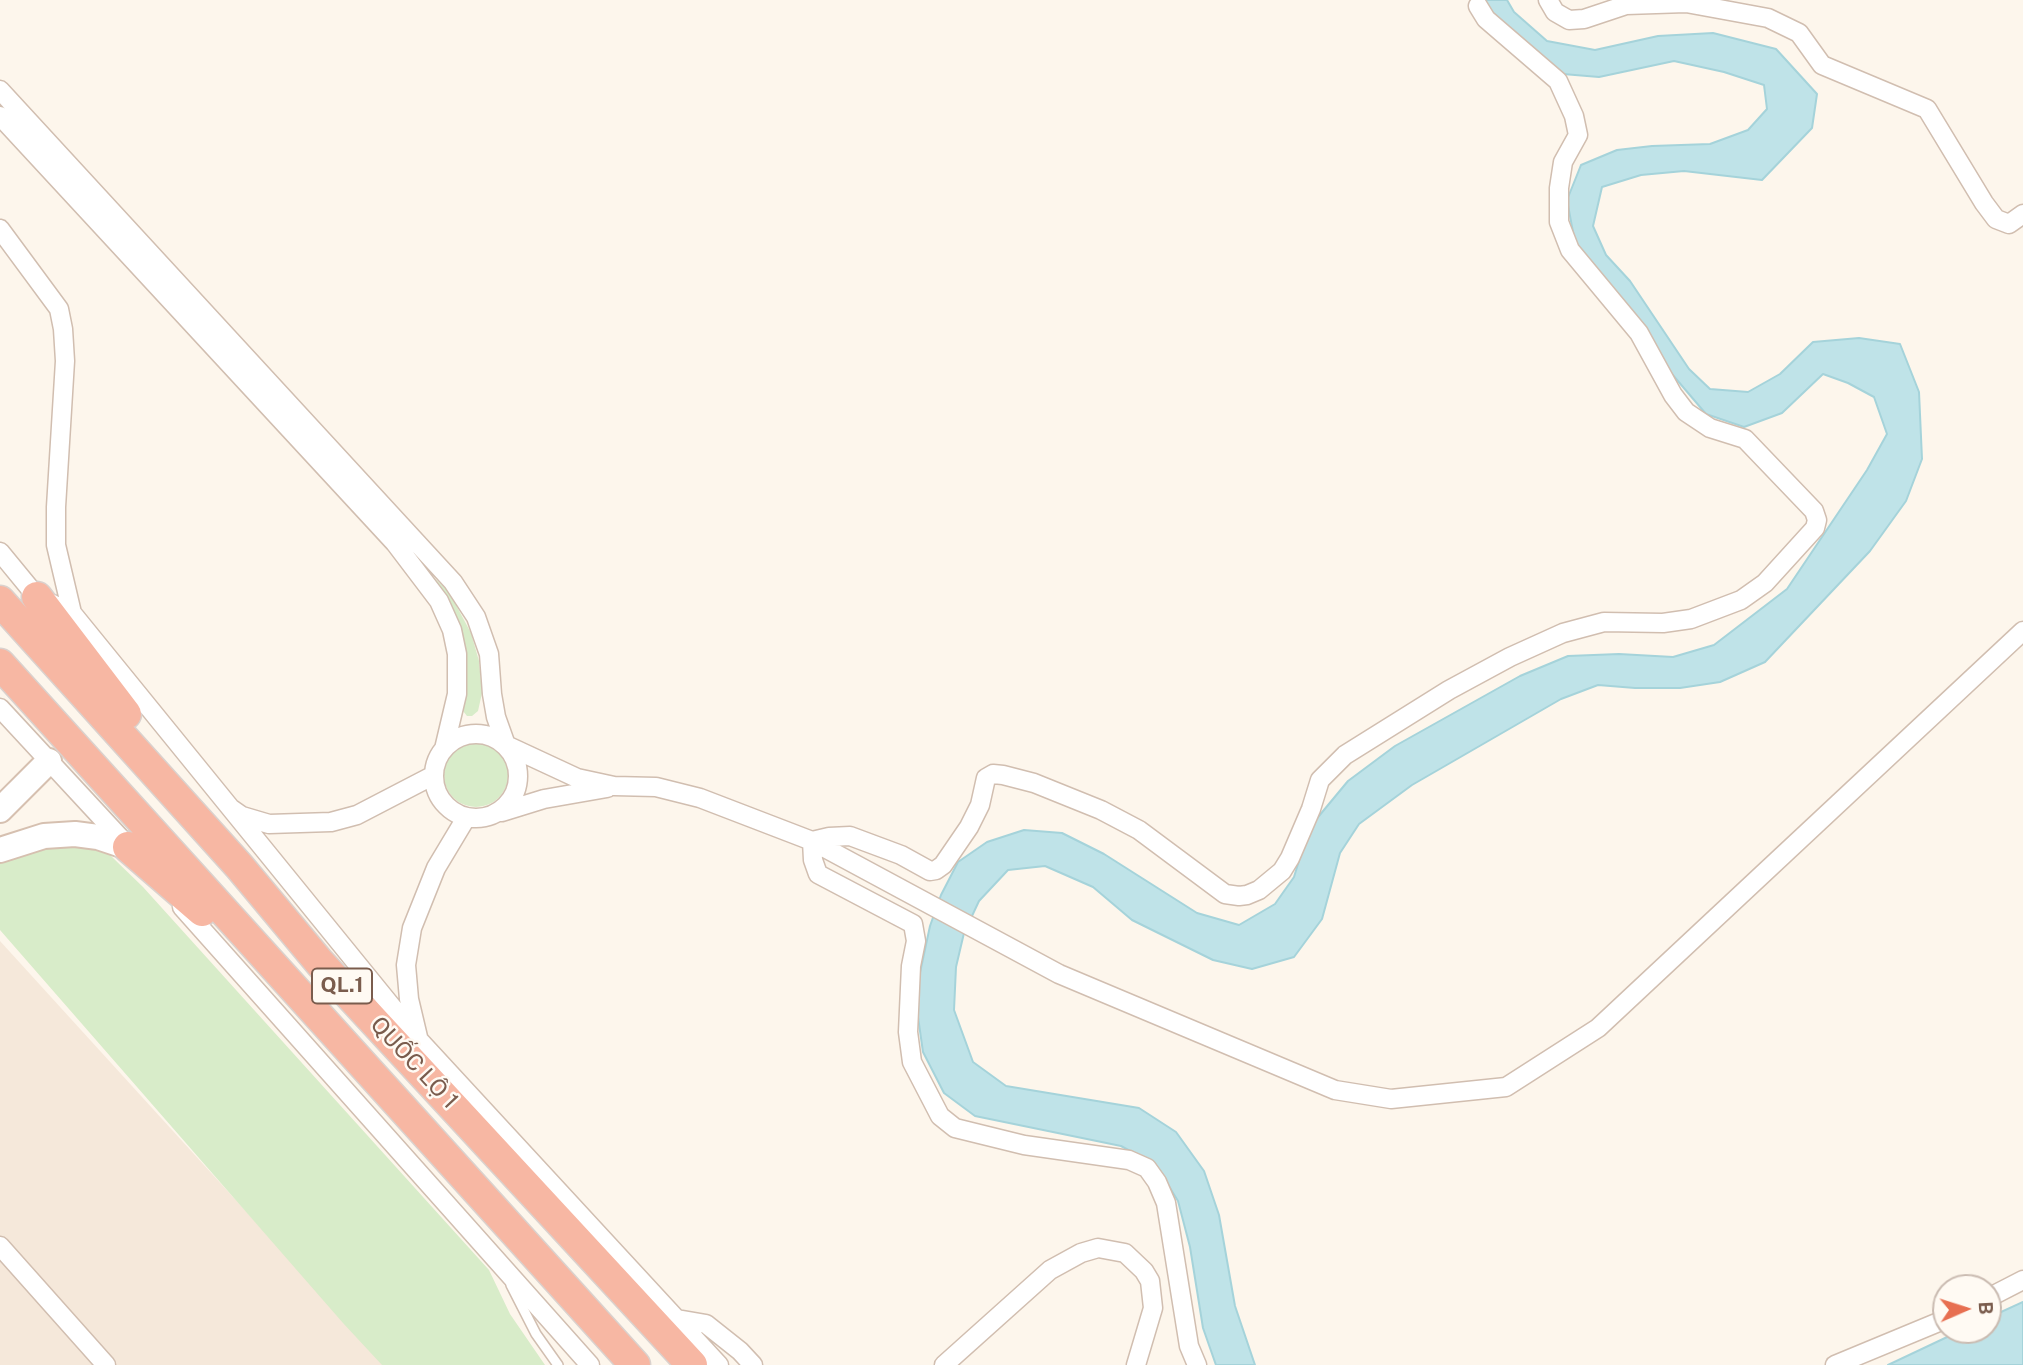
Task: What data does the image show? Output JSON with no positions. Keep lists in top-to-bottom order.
{
  "streets": {
    "highway": ["QL.1", "QUỐC LỘ 1"]
  },
  "north": "right"
}
